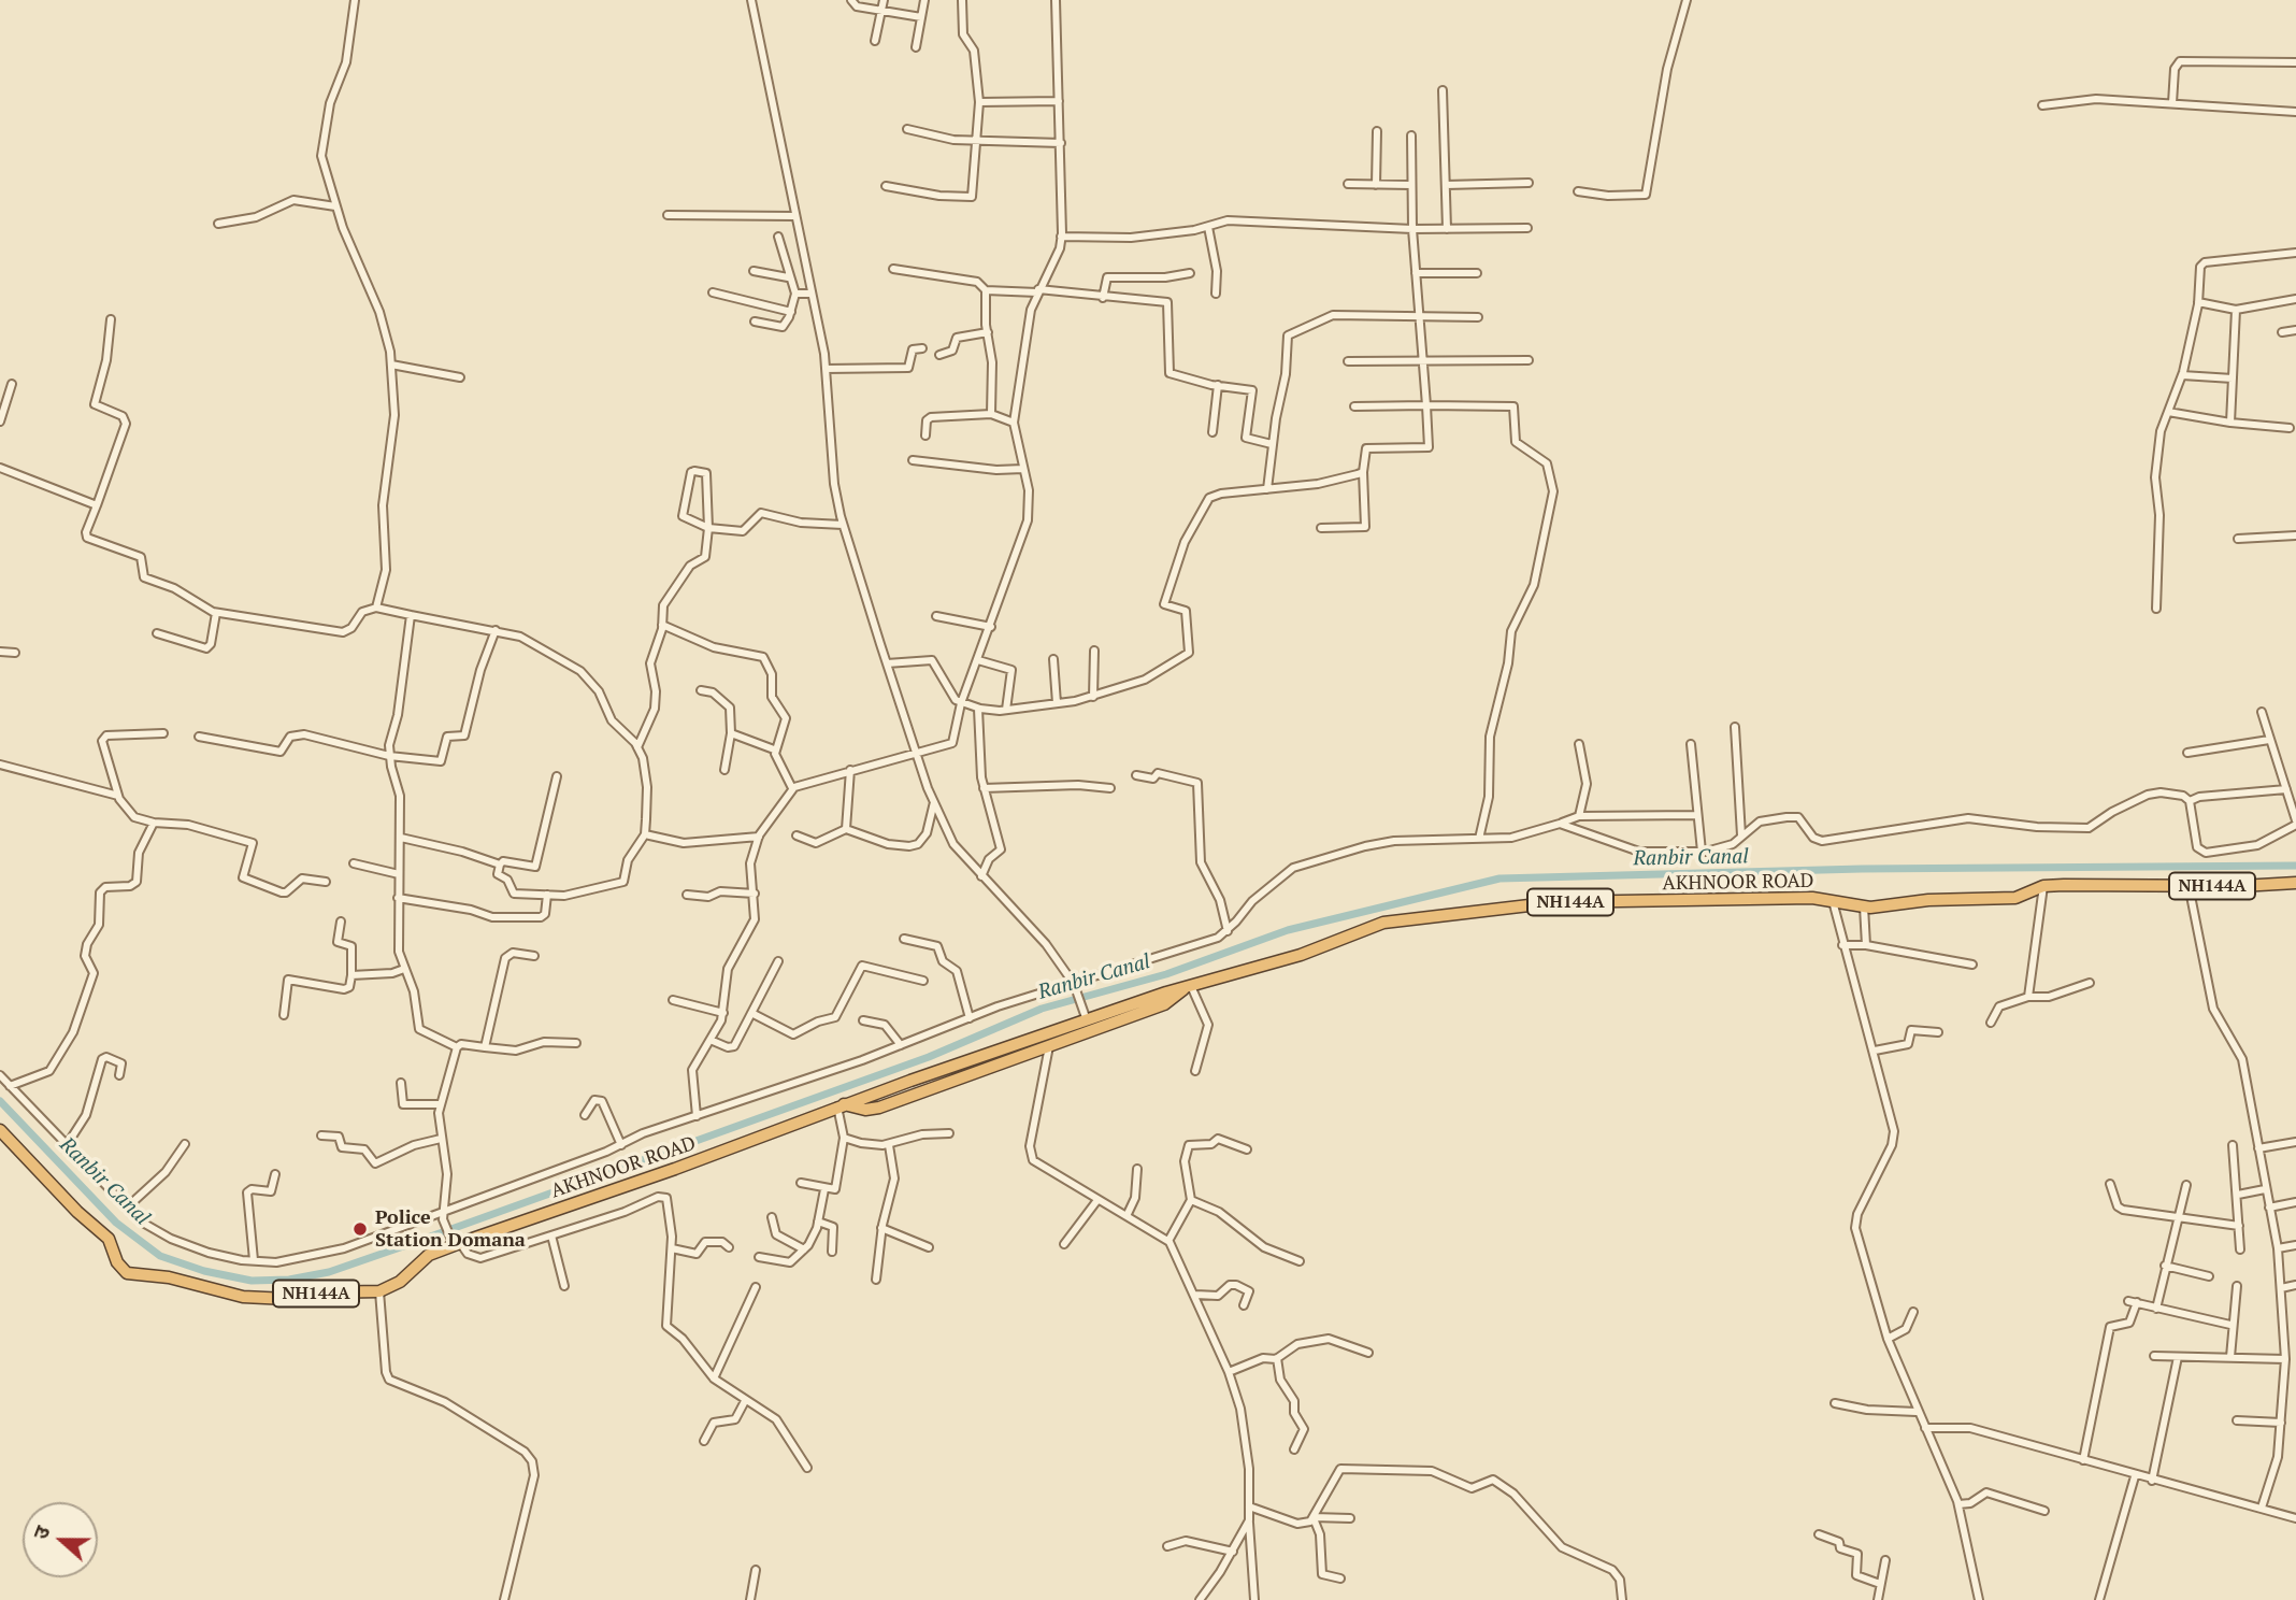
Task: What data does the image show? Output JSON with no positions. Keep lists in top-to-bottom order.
{
  "streets": {
    "highway": ["AKHNOOR ROAD", "NH144A"]
  },
  "crossings": [
    ["AKHNOOR ROAD", "NH144A"]
  ],
  "water": ["Ranbir Canal"],
  "places": ["Police Station Domana"],
  "north": "left"
}
